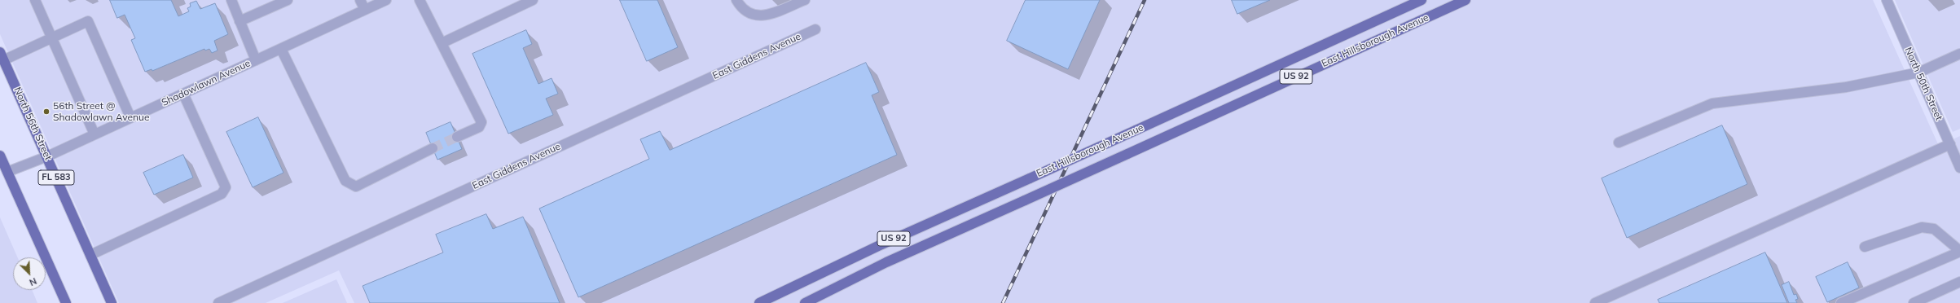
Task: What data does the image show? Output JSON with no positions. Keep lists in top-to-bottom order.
{
  "streets": {
    "main road": [
      "East Hillsborough Avenue",
      "US 92",
      "North 56th Street",
      "FL 583"
    ],
    "street": ["East Giddens Avenue", "Shadowlawn Avenue", "North 50th Street"]
  },
  "crossings": [
    ["Shadowlawn Avenue", "North 56th Street"]
  ],
  "places": ["56th Street @ Shadowlawn Avenue"],
  "north": "bottom right"
}
